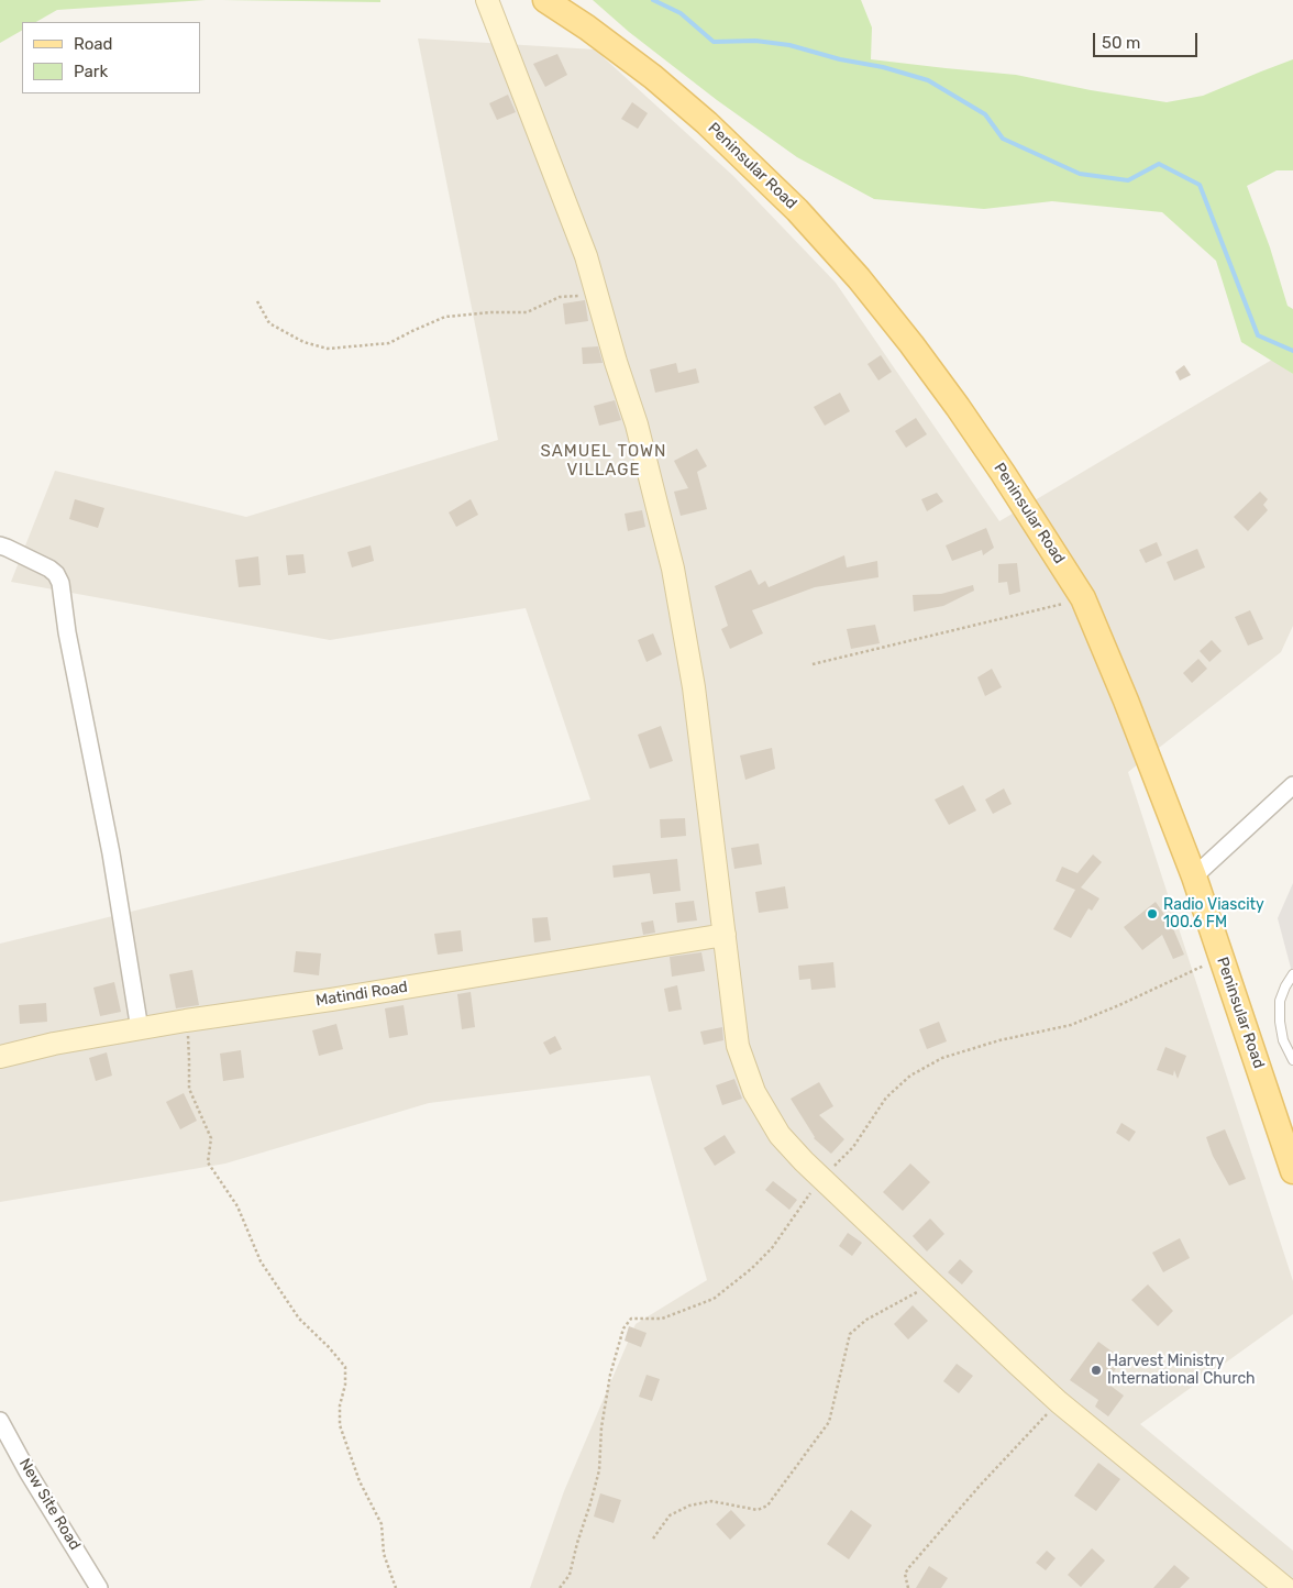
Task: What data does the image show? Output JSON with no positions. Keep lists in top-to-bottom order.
{
  "streets": {
    "main road": ["Peninsular Road"],
    "street": ["Matindi Road", "New Site Road"]
  },
  "districts": ["SAMUEL TOWN VILLAGE"],
  "places": ["Radio Viascity 100.6 FM", "Harvest Ministry International Church"],
  "legend": ["Road", "Park"],
  "scale_bar": "50 m"
}
